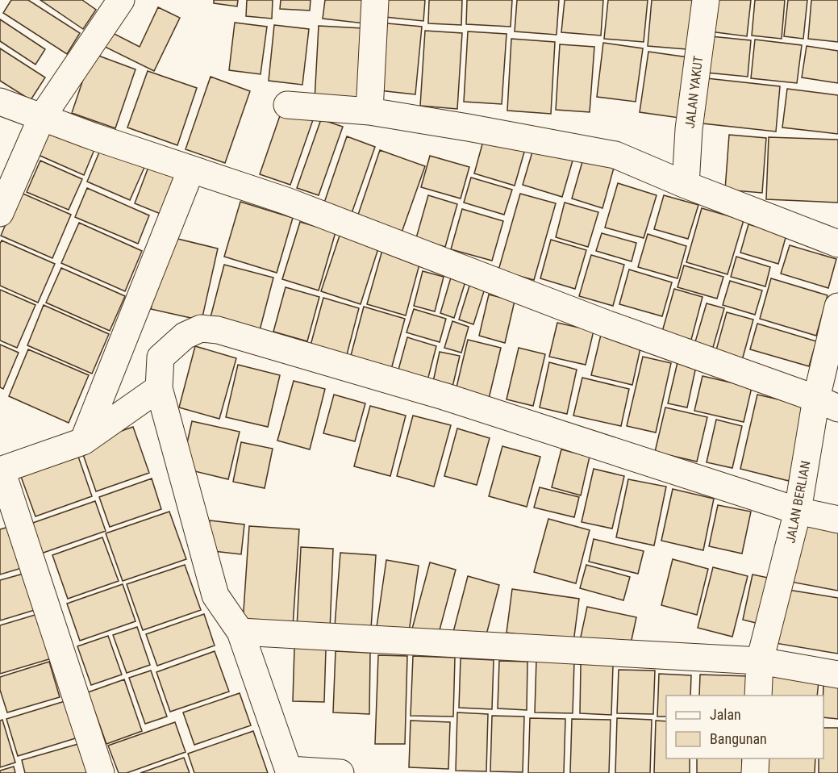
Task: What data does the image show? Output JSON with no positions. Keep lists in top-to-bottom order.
{
  "streets": {
    "street": ["JALAN YAKUT", "JALAN BERLIAN"]
  },
  "legend": ["Jalan", "Bangunan"]
}
